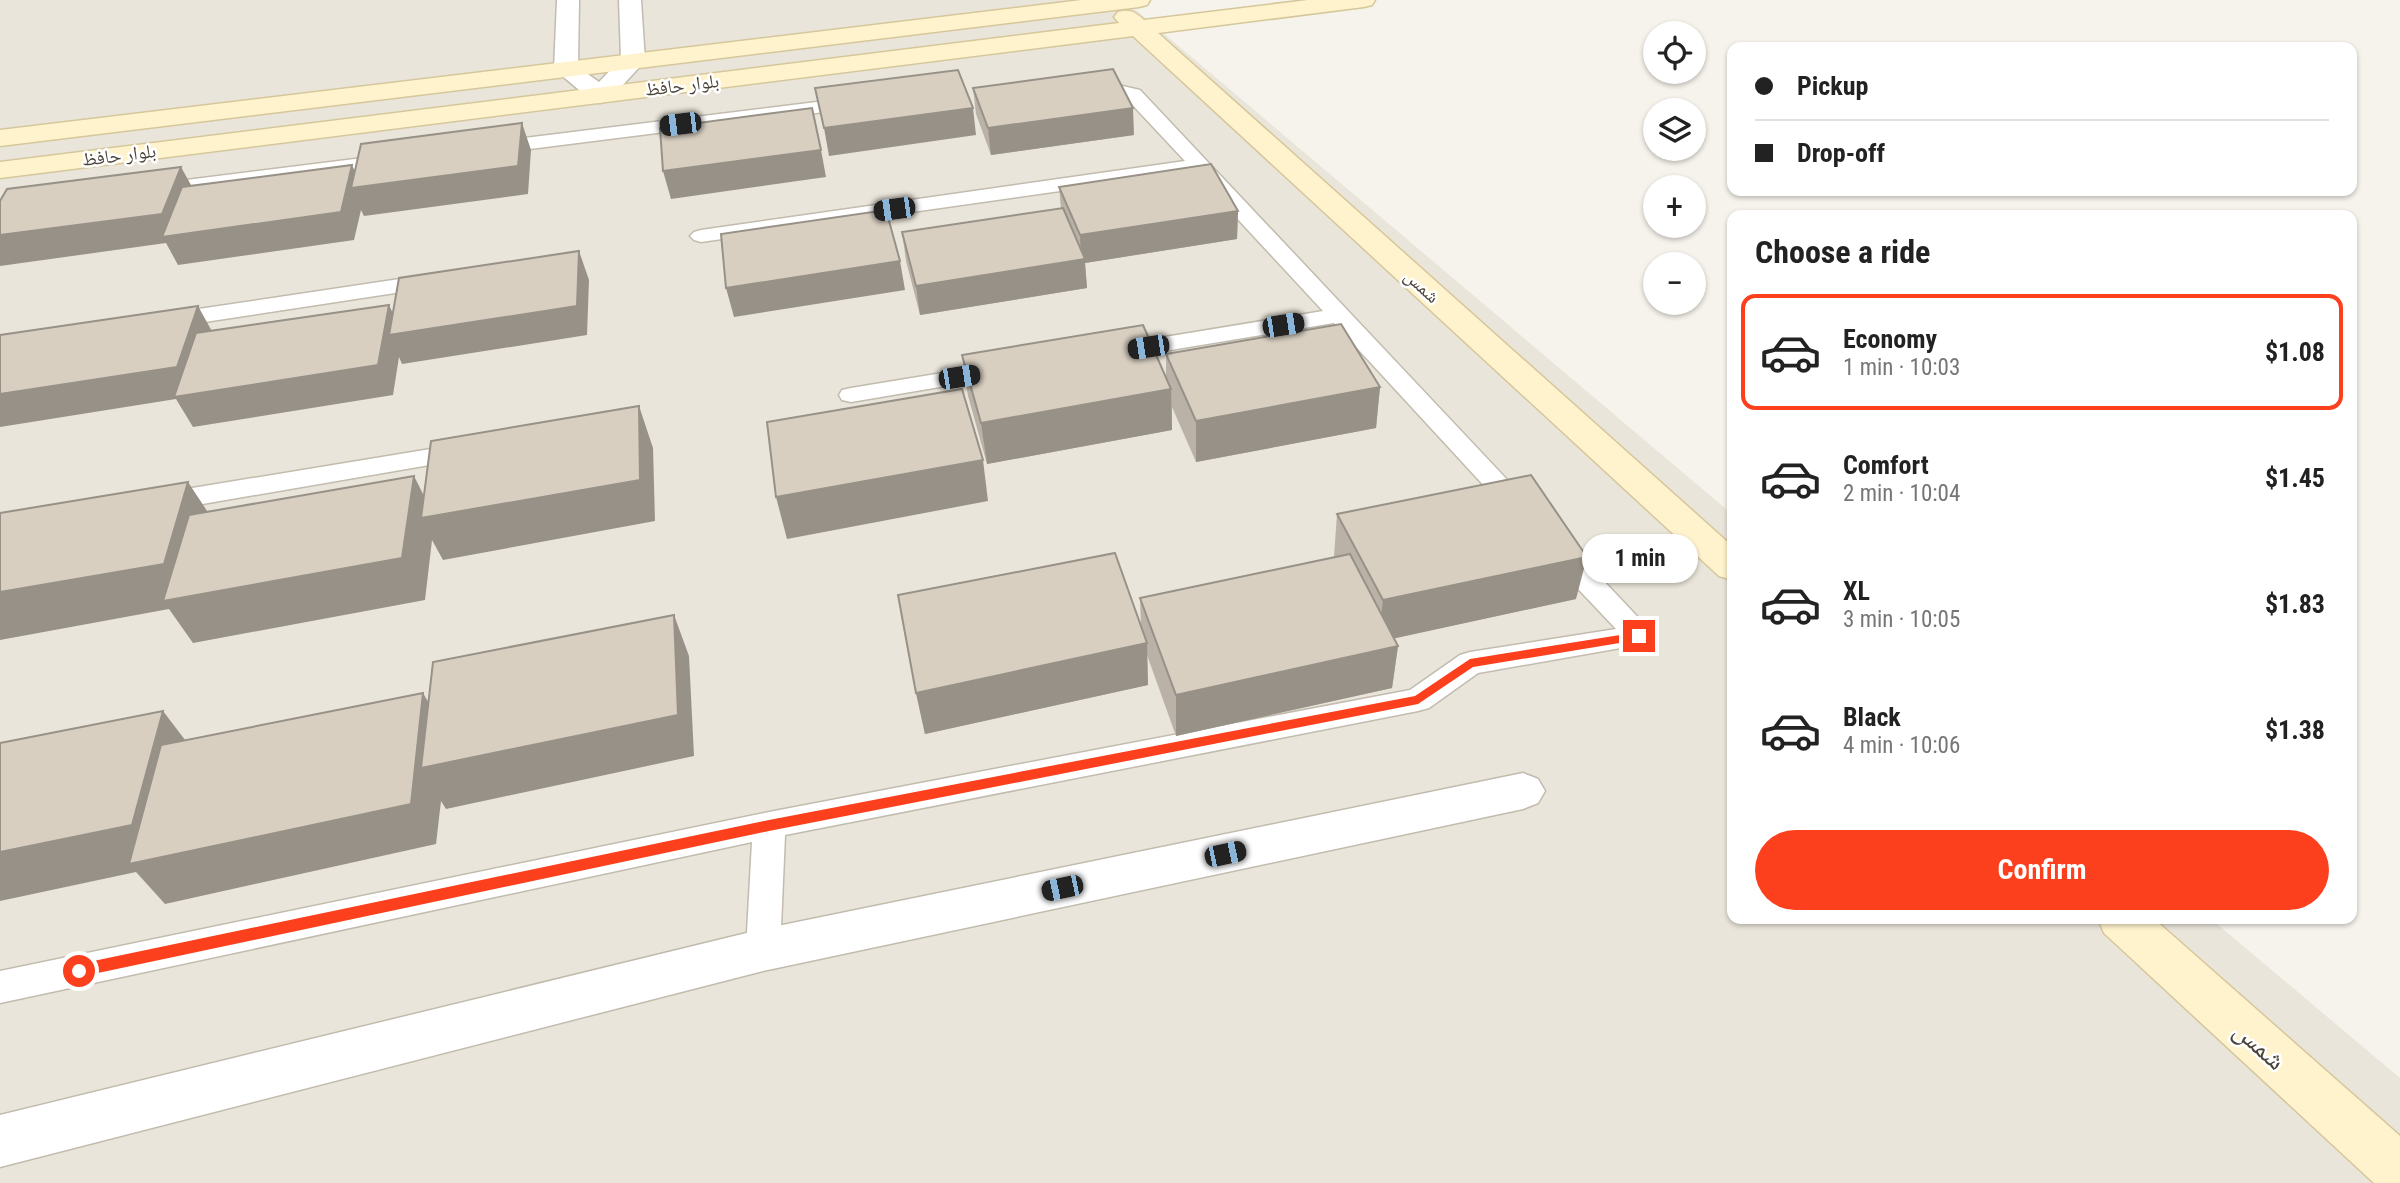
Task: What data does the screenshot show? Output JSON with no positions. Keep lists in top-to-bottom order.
{
  "streets": {
    "street": ["بلوار حافظ", "شمس"]
  },
  "crossings": [
    ["بلوار حافظ", "شمس"]
  ],
  "page": {
    "map_buttons": ["+", "−"],
    "banner": ["Pickup", "Drop-off"],
    "heading": "Choose a ride",
    "list": [
      {
        "name": "Economy",
        "note": "1 min · 10:03",
        "value": "$1.08"
      },
      {
        "name": "Comfort",
        "note": "2 min · 10:04",
        "value": "$1.45"
      },
      {
        "name": "XL",
        "note": "3 min · 10:05",
        "value": "$1.83"
      },
      {
        "name": "Black",
        "note": "4 min · 10:06",
        "value": "$1.38"
      }
    ],
    "bubble": "1 min",
    "buttons": "Confirm"
  }
}
